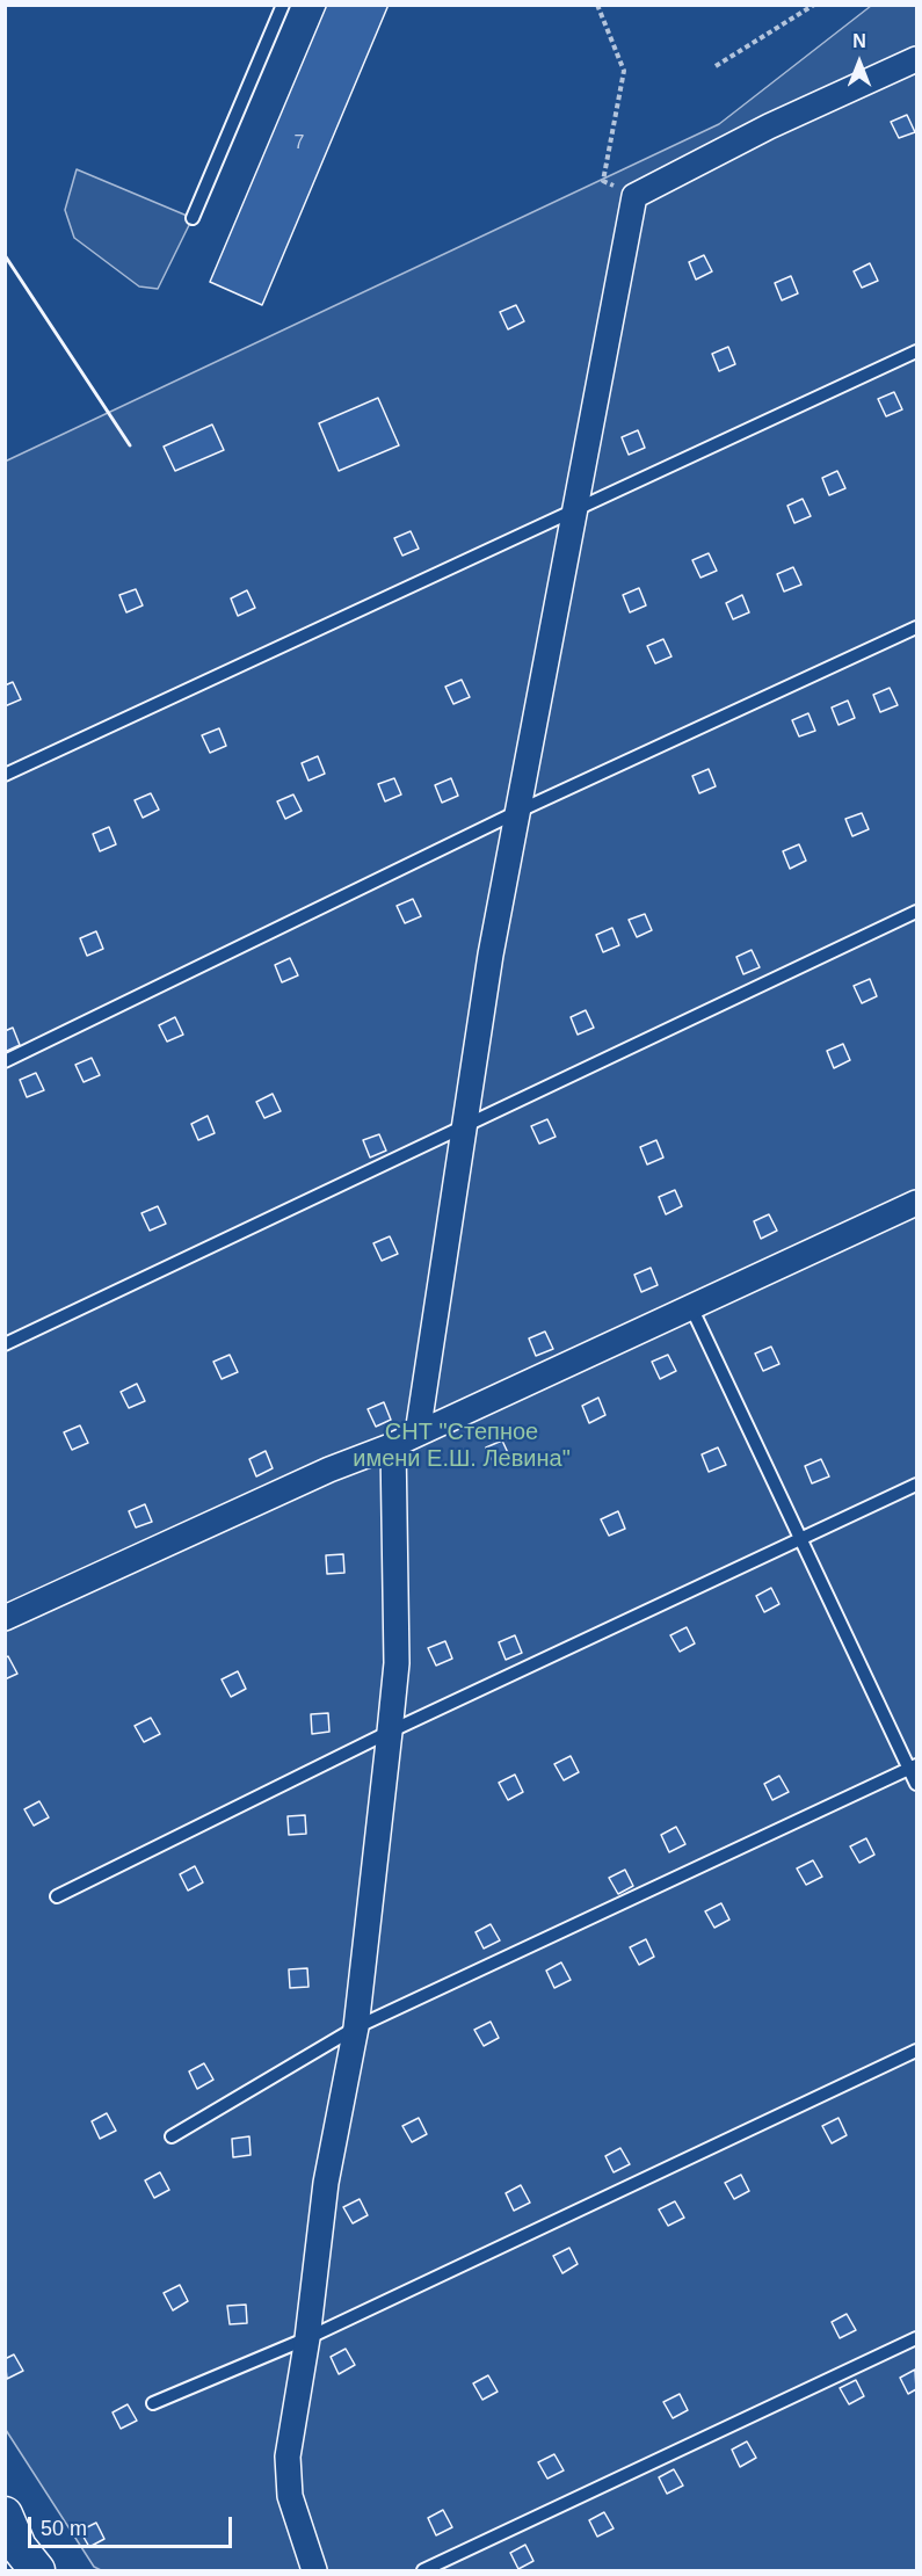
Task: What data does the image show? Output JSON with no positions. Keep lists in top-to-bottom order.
{
  "parks": ["СНТ \"Степное имени Е.Ш. Левина\""],
  "house_numbers": ["7"],
  "scale_bar": "50 m",
  "north": "top"
}
